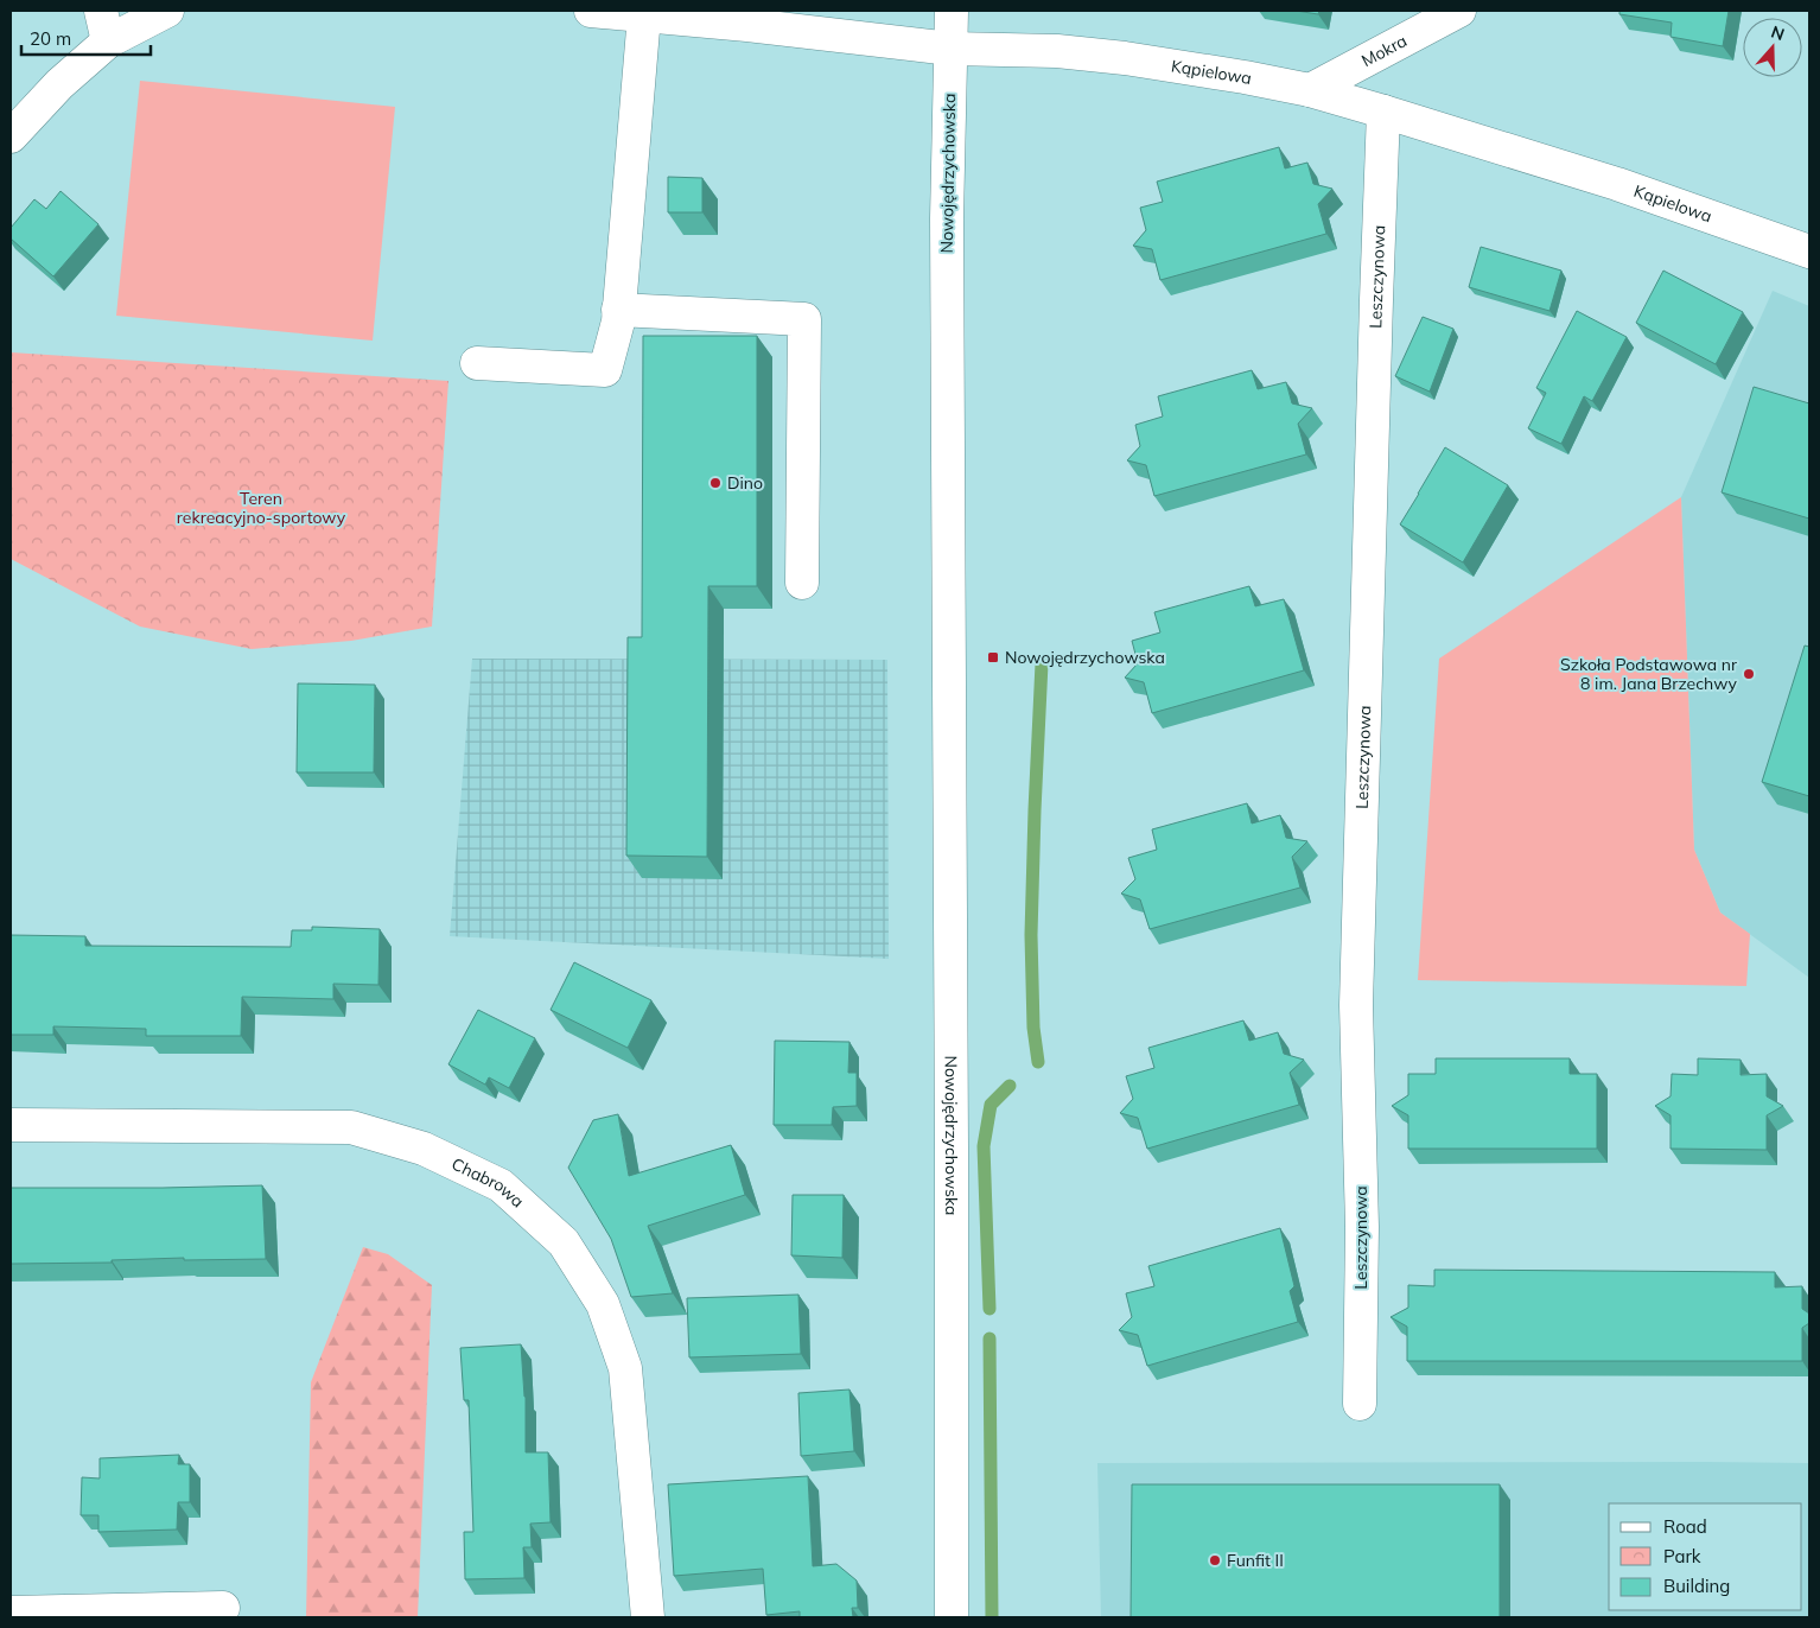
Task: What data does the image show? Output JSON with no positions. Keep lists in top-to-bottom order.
{
  "streets": {
    "street": [
      "Mokra",
      "Kąpielowa",
      "Nowojędrzychowska",
      "Leszczynowa",
      "Chabrowa"
    ]
  },
  "crossings": [
    ["Mokra", "Kąpielowa"],
    ["Kąpielowa", "Nowojędrzychowska"],
    ["Kąpielowa", "Leszczynowa"]
  ],
  "parks": ["Teren rekreacyjno-sportowy"],
  "places": {
    "other": ["Dino", "Szkoła Podstawowa nr 8 im. Jana Brzechwy", "Funfit II"],
    "transit": ["Nowojędrzychowska"]
  },
  "legend": ["Road", "Park", "Building"],
  "scale_bar": "20 m",
  "north": "top"
}
